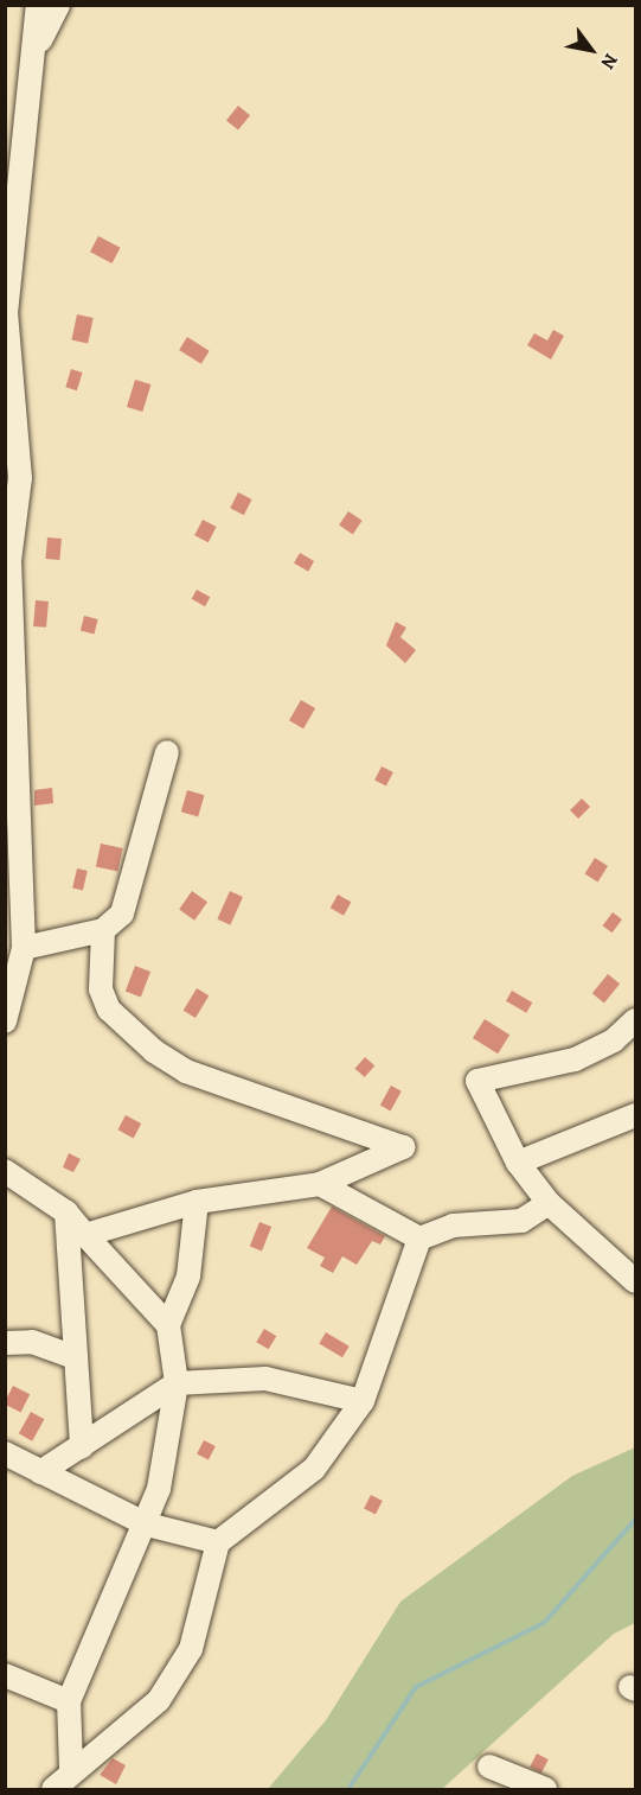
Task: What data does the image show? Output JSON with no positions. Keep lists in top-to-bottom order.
{
  "north": "bottom right"
}
